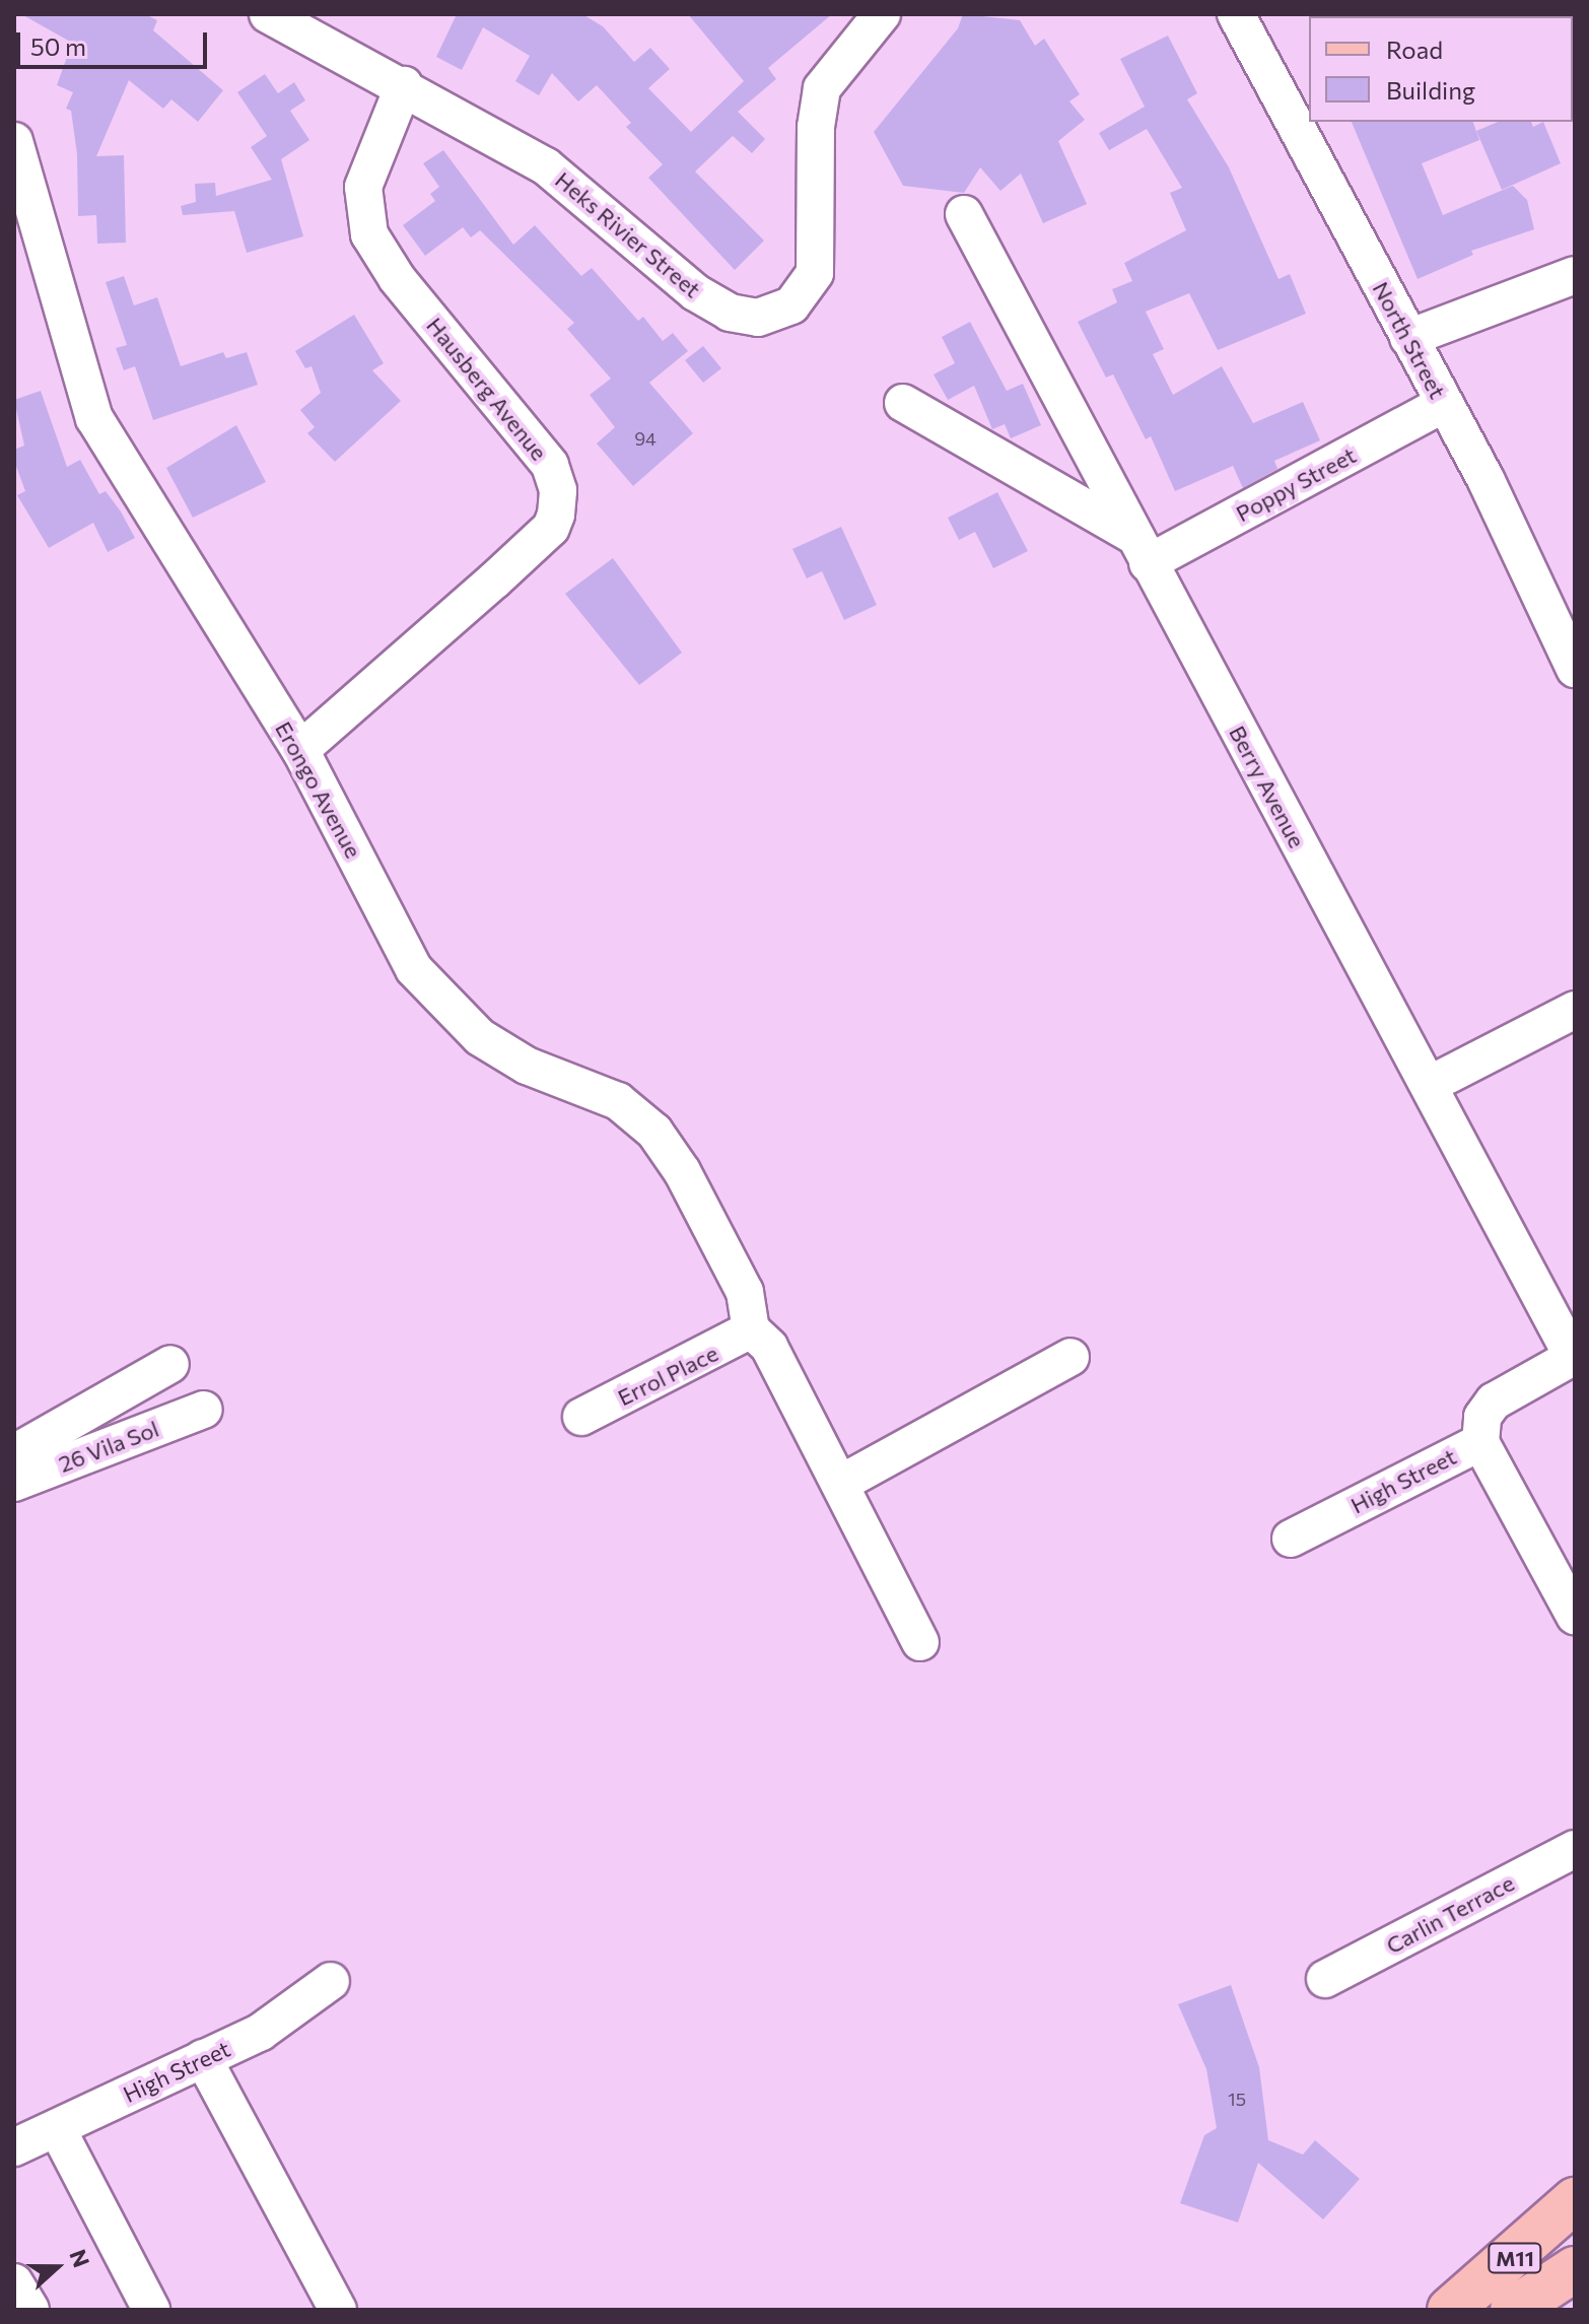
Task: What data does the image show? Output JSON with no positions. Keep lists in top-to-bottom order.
{
  "streets": {
    "main road": ["M11"],
    "street": [
      "Heks Rivier Street",
      "North Street",
      "Hausberg Avenue",
      "Poppy Street",
      "Berry Avenue",
      "Erongo Avenue",
      "Errol Place",
      "26 Vila Sol",
      "High Street",
      "Carlin Terrace"
    ]
  },
  "crossings": [
    ["Heks Rivier Street", "Hausberg Avenue"],
    ["North Street", "Poppy Street"],
    ["Hausberg Avenue", "Erongo Avenue"],
    ["Poppy Street", "Berry Avenue"],
    ["Berry Avenue", "High Street"],
    ["Erongo Avenue", "Errol Place"]
  ],
  "house_numbers": ["94", "15"],
  "legend": ["Road", "Building"],
  "scale_bar": "50 m",
  "north": "right"
}
